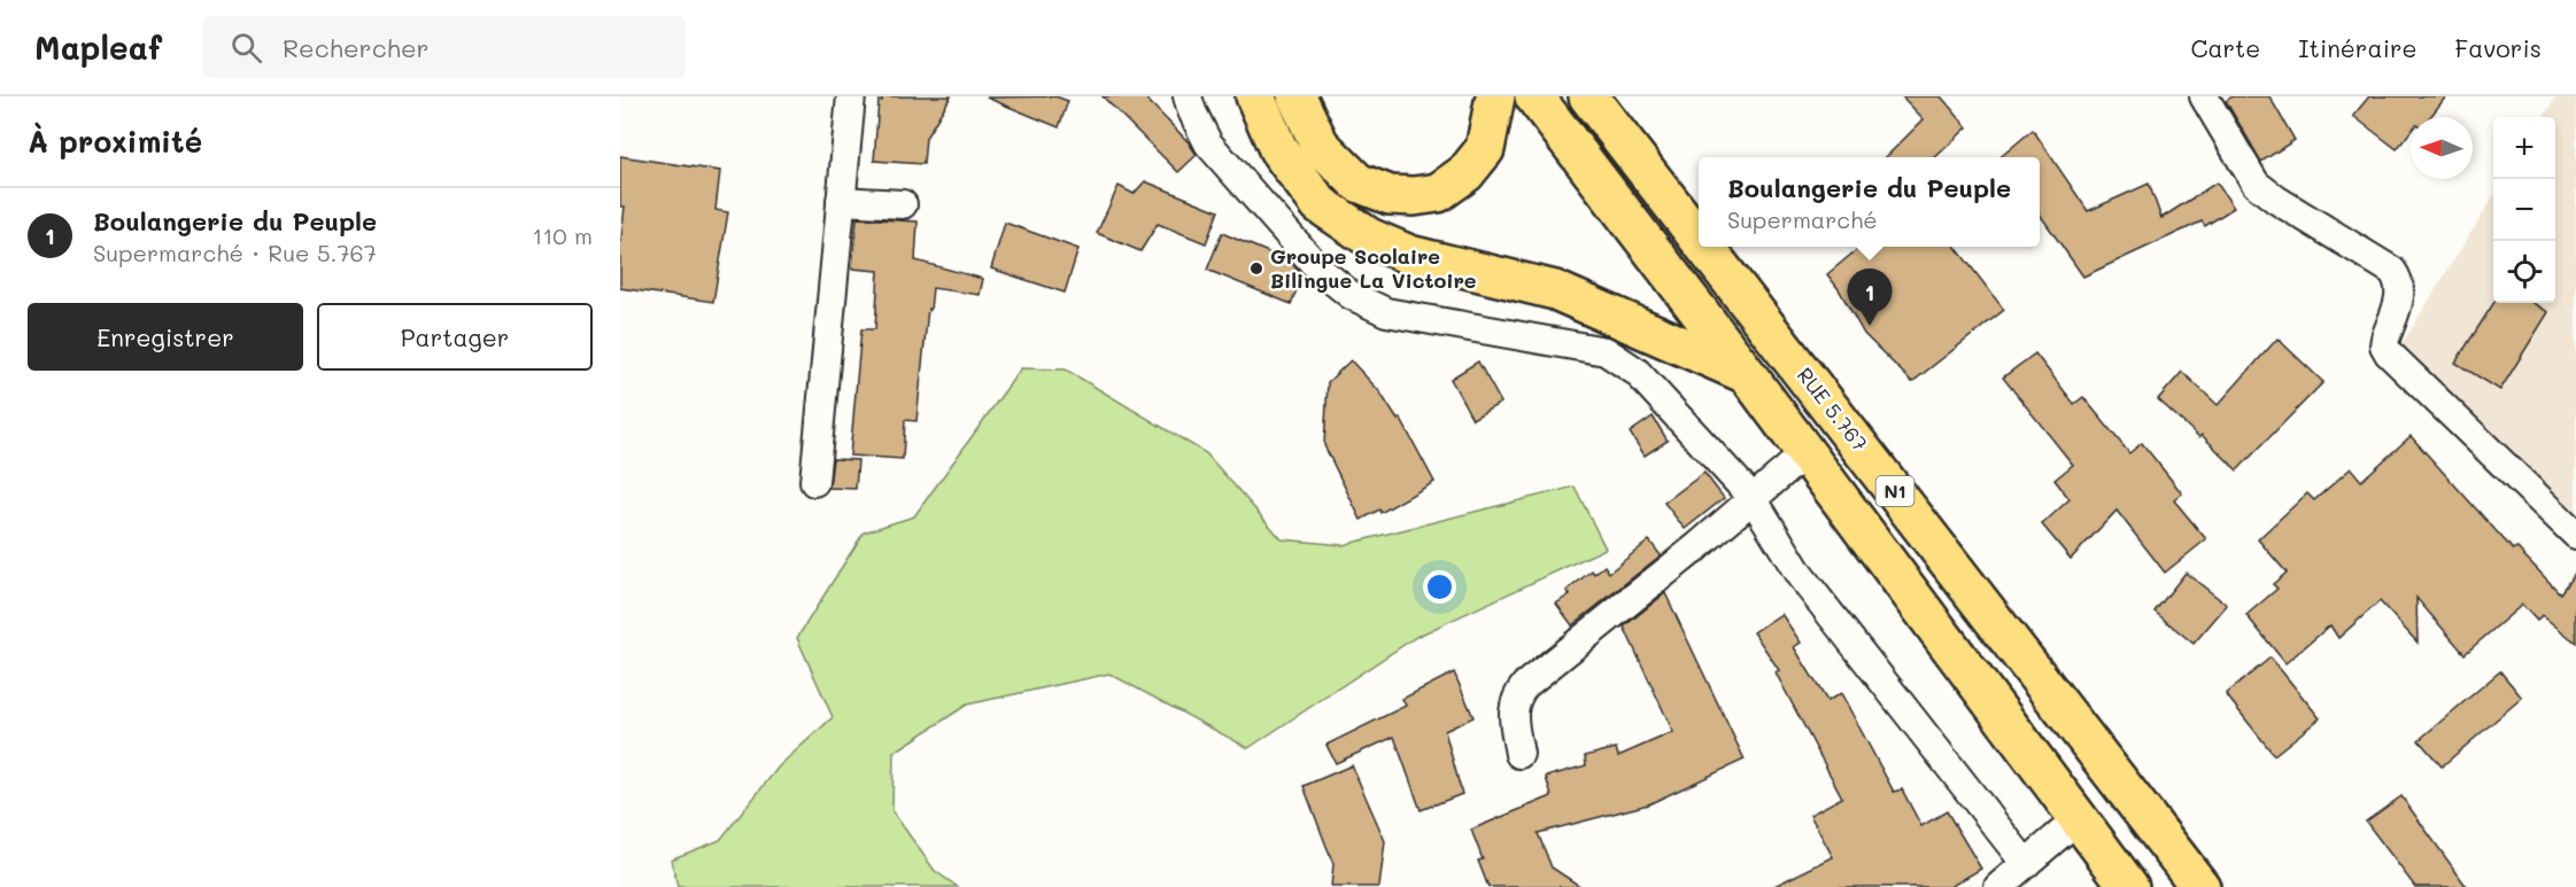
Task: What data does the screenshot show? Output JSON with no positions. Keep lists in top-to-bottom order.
{
  "streets": {
    "highway": ["RUE 5.767", "N1"]
  },
  "places": ["Groupe Scolaire Bilingue La Victoire"],
  "north": "left",
  "page": {
    "header": "Mapleaf",
    "search": "Rechercher",
    "nav": ["Carte", "Itinéraire", "Favoris"],
    "heading": "À proximité",
    "map_buttons": ["+", "−"],
    "popup": ["Boulangerie du Peuple", "Supermarché"],
    "list": [
      {
        "mark": "1",
        "name": "Boulangerie du Peuple",
        "note": "Supermarché · Rue 5.767",
        "value": "110 m"
      }
    ],
    "pins": "1",
    "buttons": ["Enregistrer", "Partager"]
  }
}
